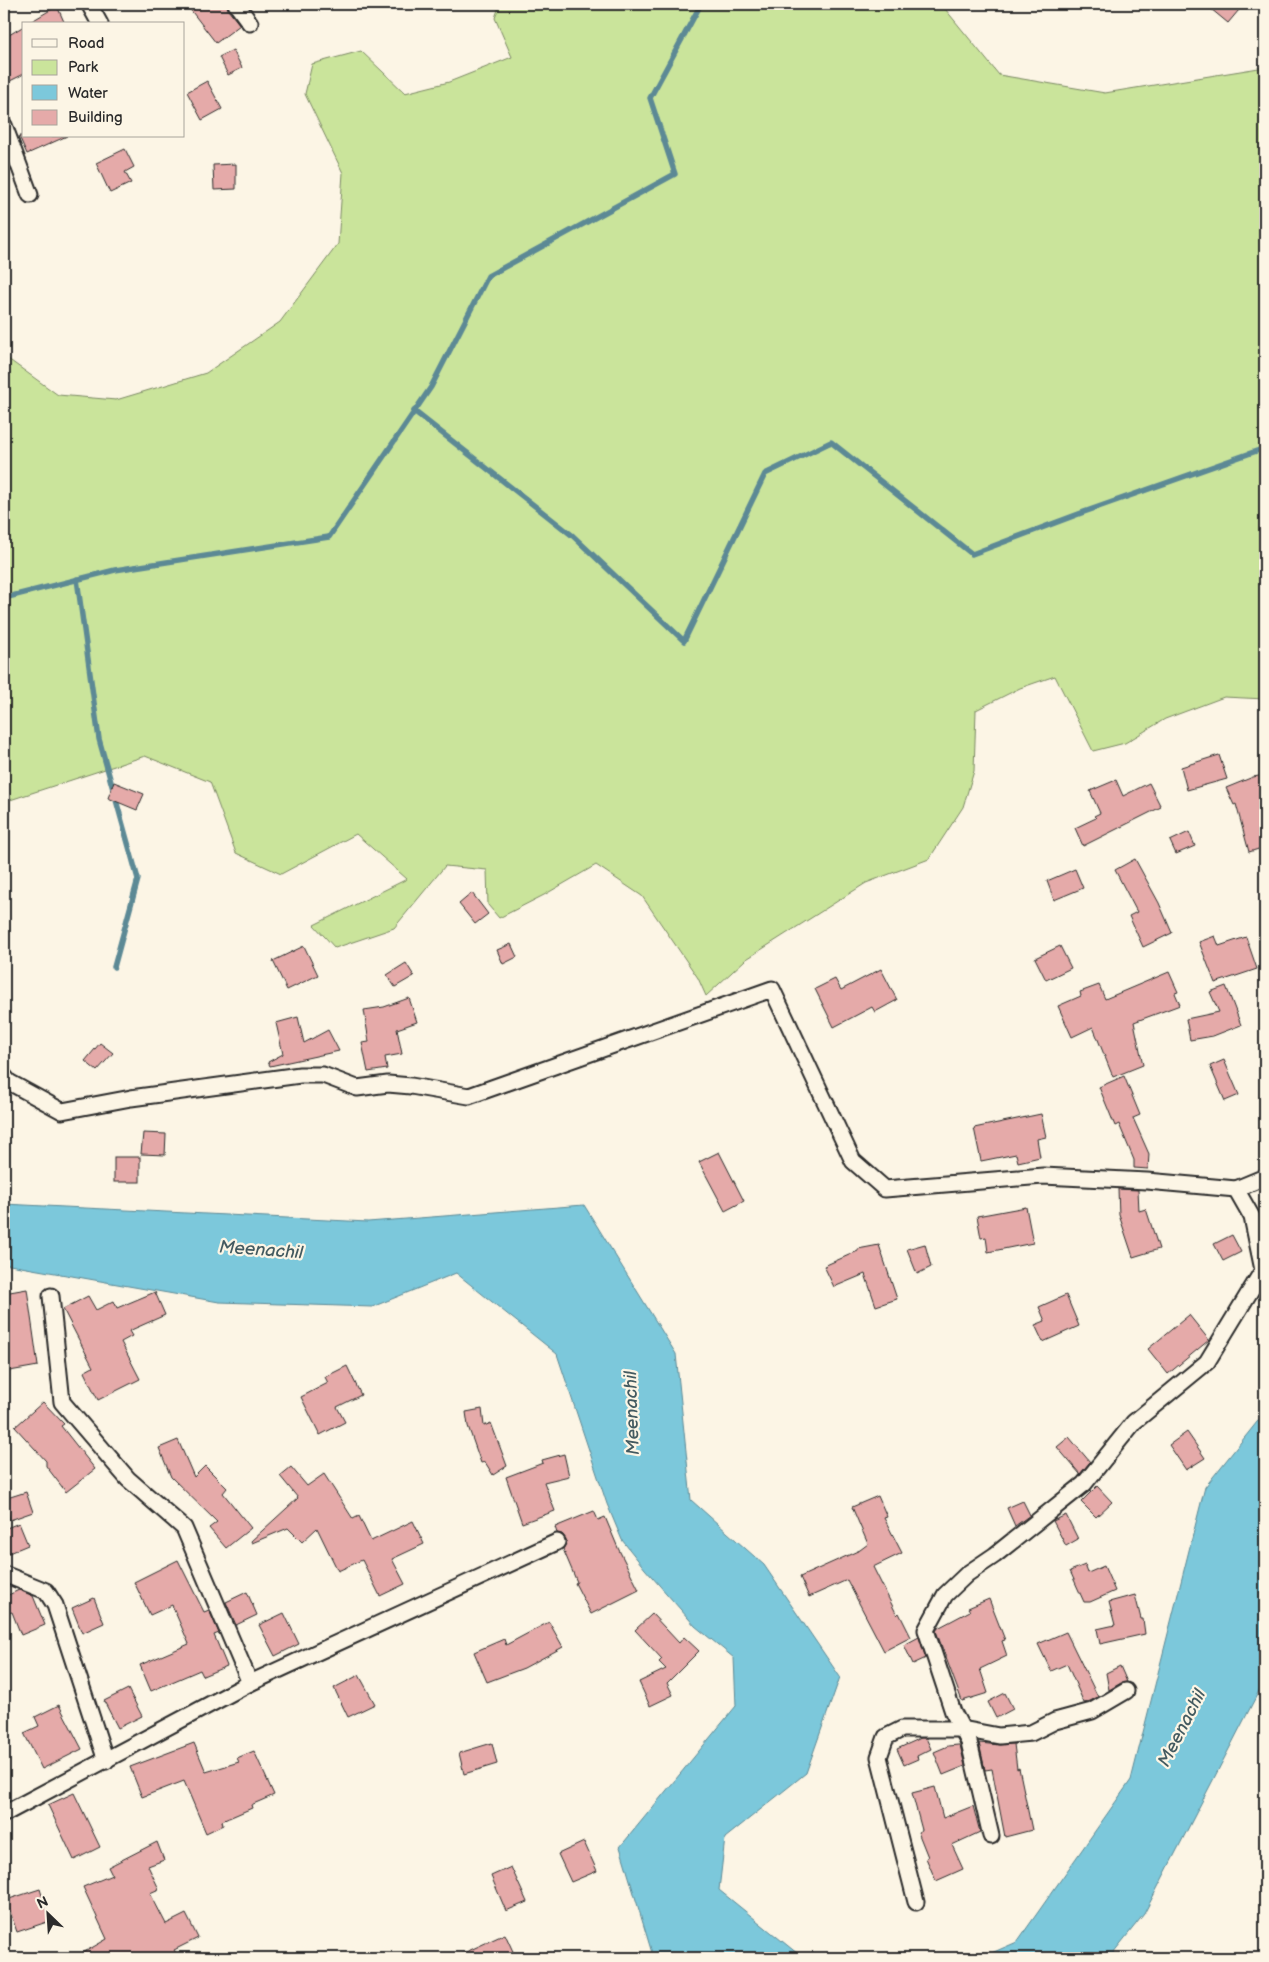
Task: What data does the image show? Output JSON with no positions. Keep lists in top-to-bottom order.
{
  "water": ["Meenachil"],
  "legend": [
    "Road",
    "Park",
    "Water",
    "Building"
  ],
  "north": "top left"
}
